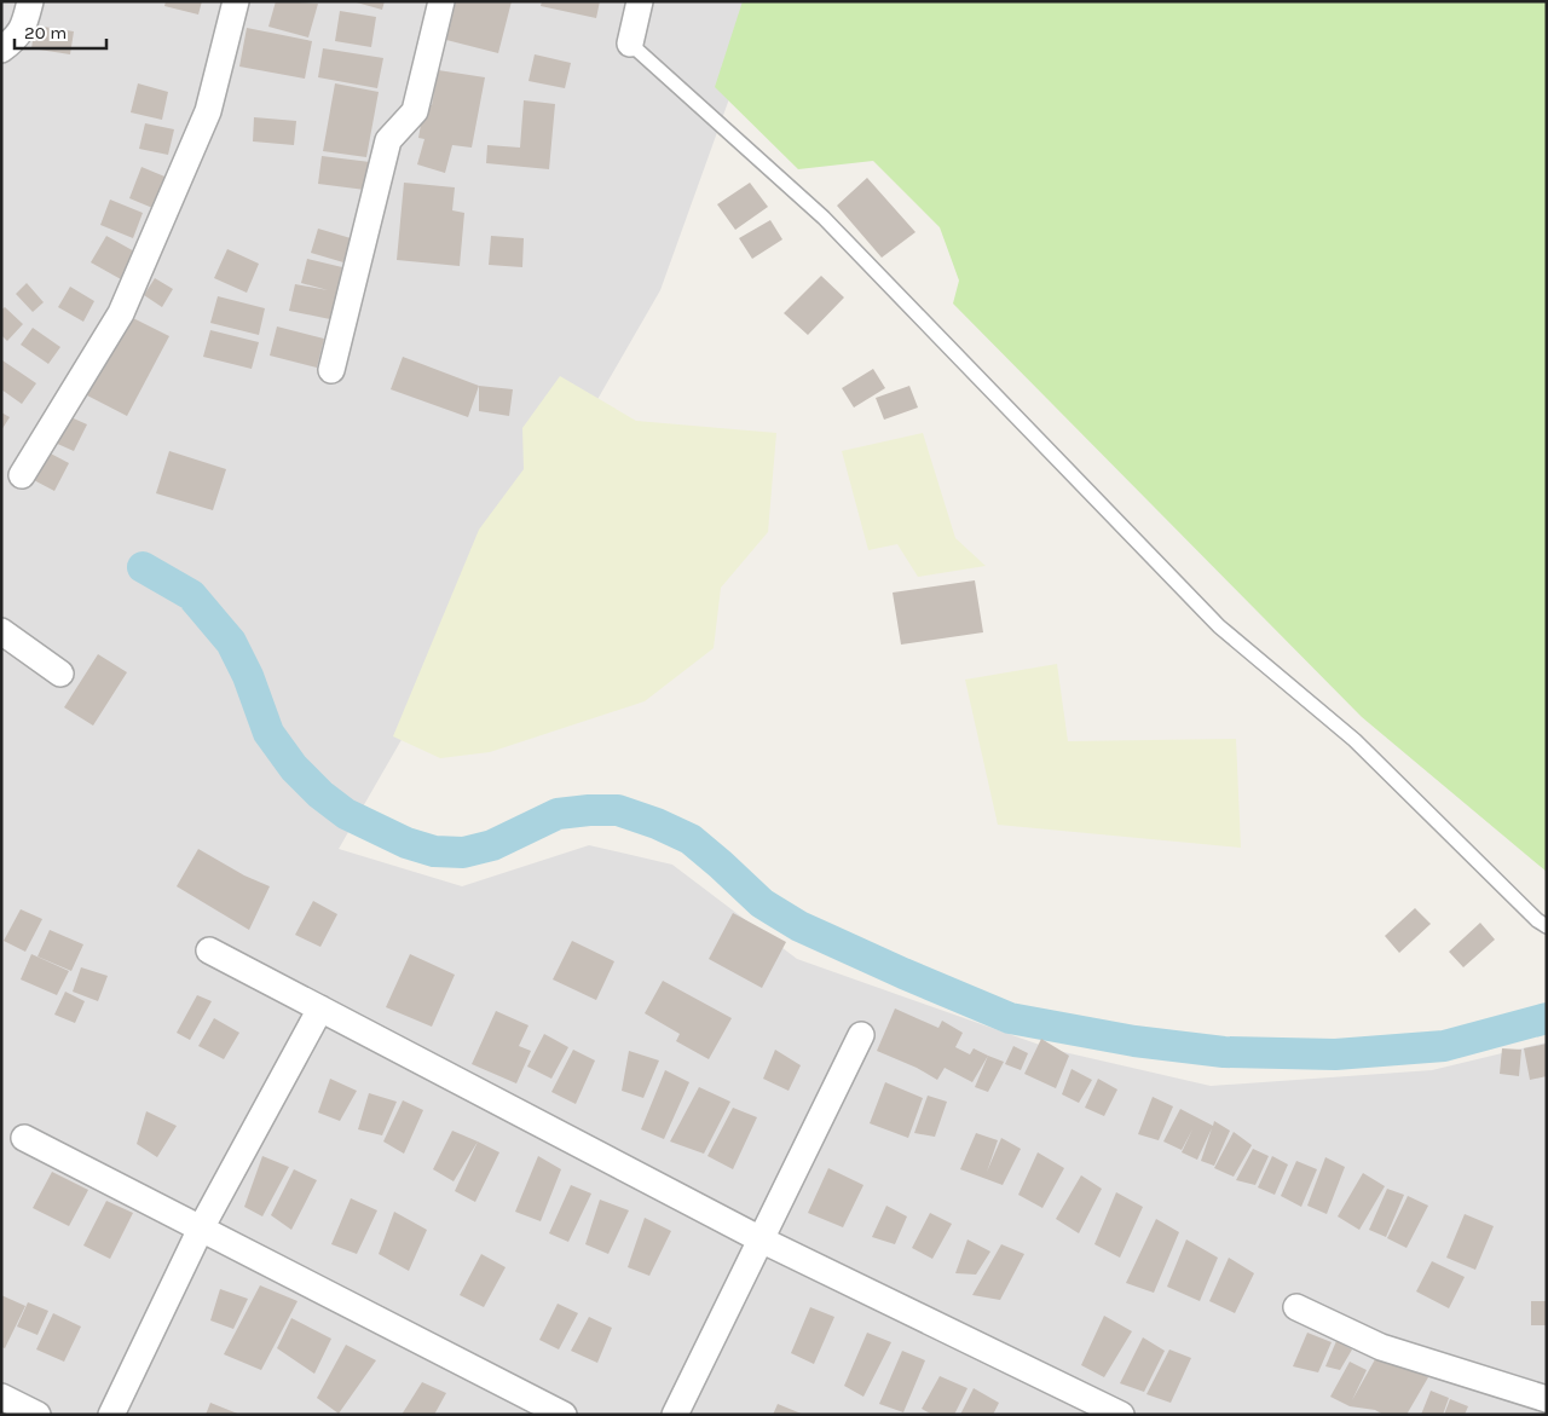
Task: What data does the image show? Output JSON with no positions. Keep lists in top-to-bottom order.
{
  "scale_bar": "20 m"
}
